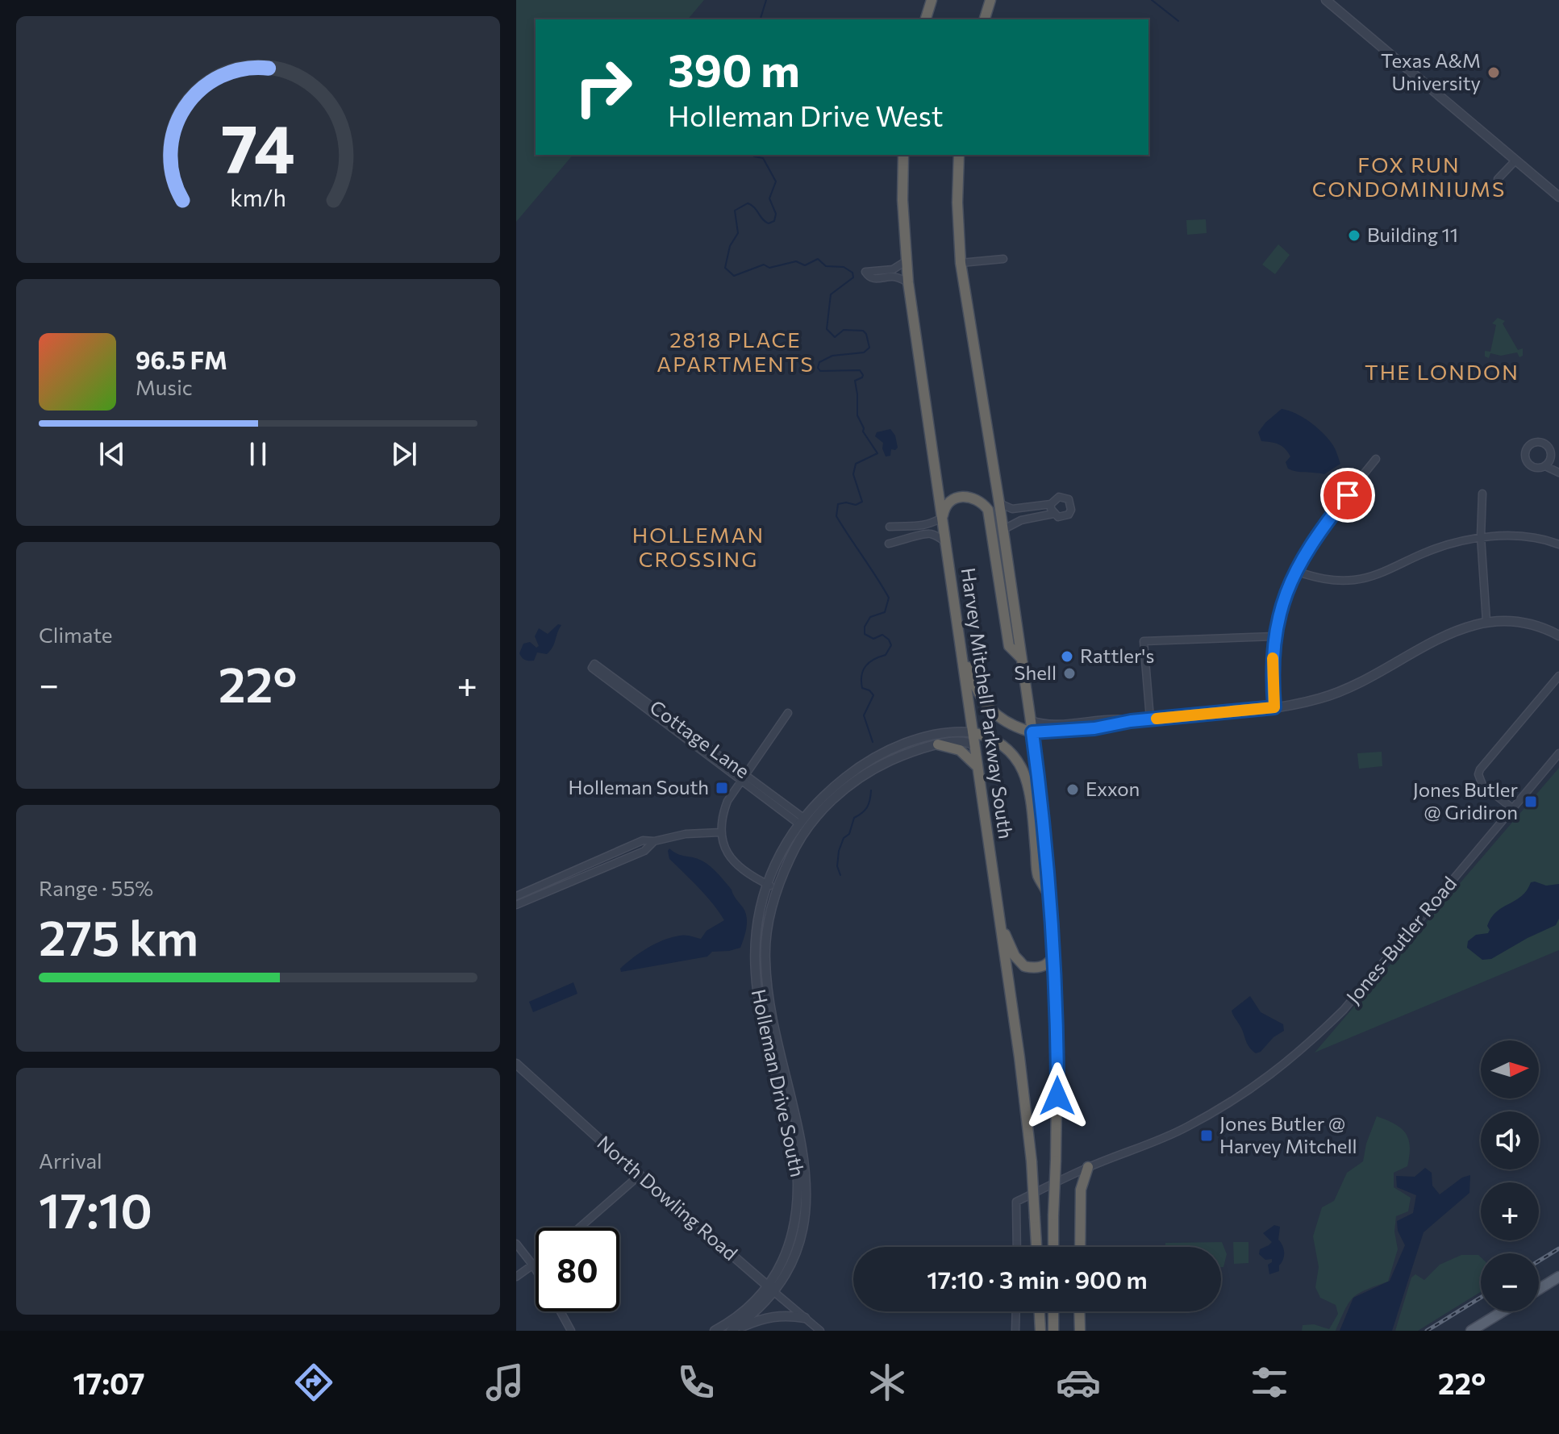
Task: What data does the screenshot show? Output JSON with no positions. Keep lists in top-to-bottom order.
{
  "streets": {
    "highway": ["Harvey Mitchell Parkway South"],
    "street": [
      "Cottage Lane",
      "Jones-Butler Road",
      "Holleman Drive South",
      "North Dowling Road"
    ]
  },
  "crossings": [
    ["Harvey Mitchell Parkway South", "Holleman Drive South"],
    ["Cottage Lane", "Holleman Drive South"],
    ["Holleman Drive South", "North Dowling Road"]
  ],
  "districts": [
    "FOX RUN CONDOMINIUMS",
    "2818 PLACE APARTMENTS",
    "THE LONDON",
    "HOLLEMAN CROSSING"
  ],
  "places": {
    "other": [
      "Texas A&M University",
      "Building 11",
      "Rattler's",
      "Shell",
      "Exxon"
    ],
    "transit": ["Holleman South", "Jones Butler @ Gridiron", "Jones Butler @ Harvey Mitchell"]
  },
  "north": "right",
  "page": {
    "turn": ["390 m", "Holleman Drive West"],
    "song": ["96.5 FM", "Music"],
    "tile": [
      "Climate",
      ["Range · 55%", "275 km"],
      ["Arrival", "17:10"]
    ],
    "heat": ["−", "22°", "+"],
    "map_buttons": ["+", "−"],
    "limit": "80",
    "trip": "17:10 · 3 min · 900 m",
    "tabs": ["17:07", "22°"],
    "gauge": ["74", "km/h"]
  }
}
